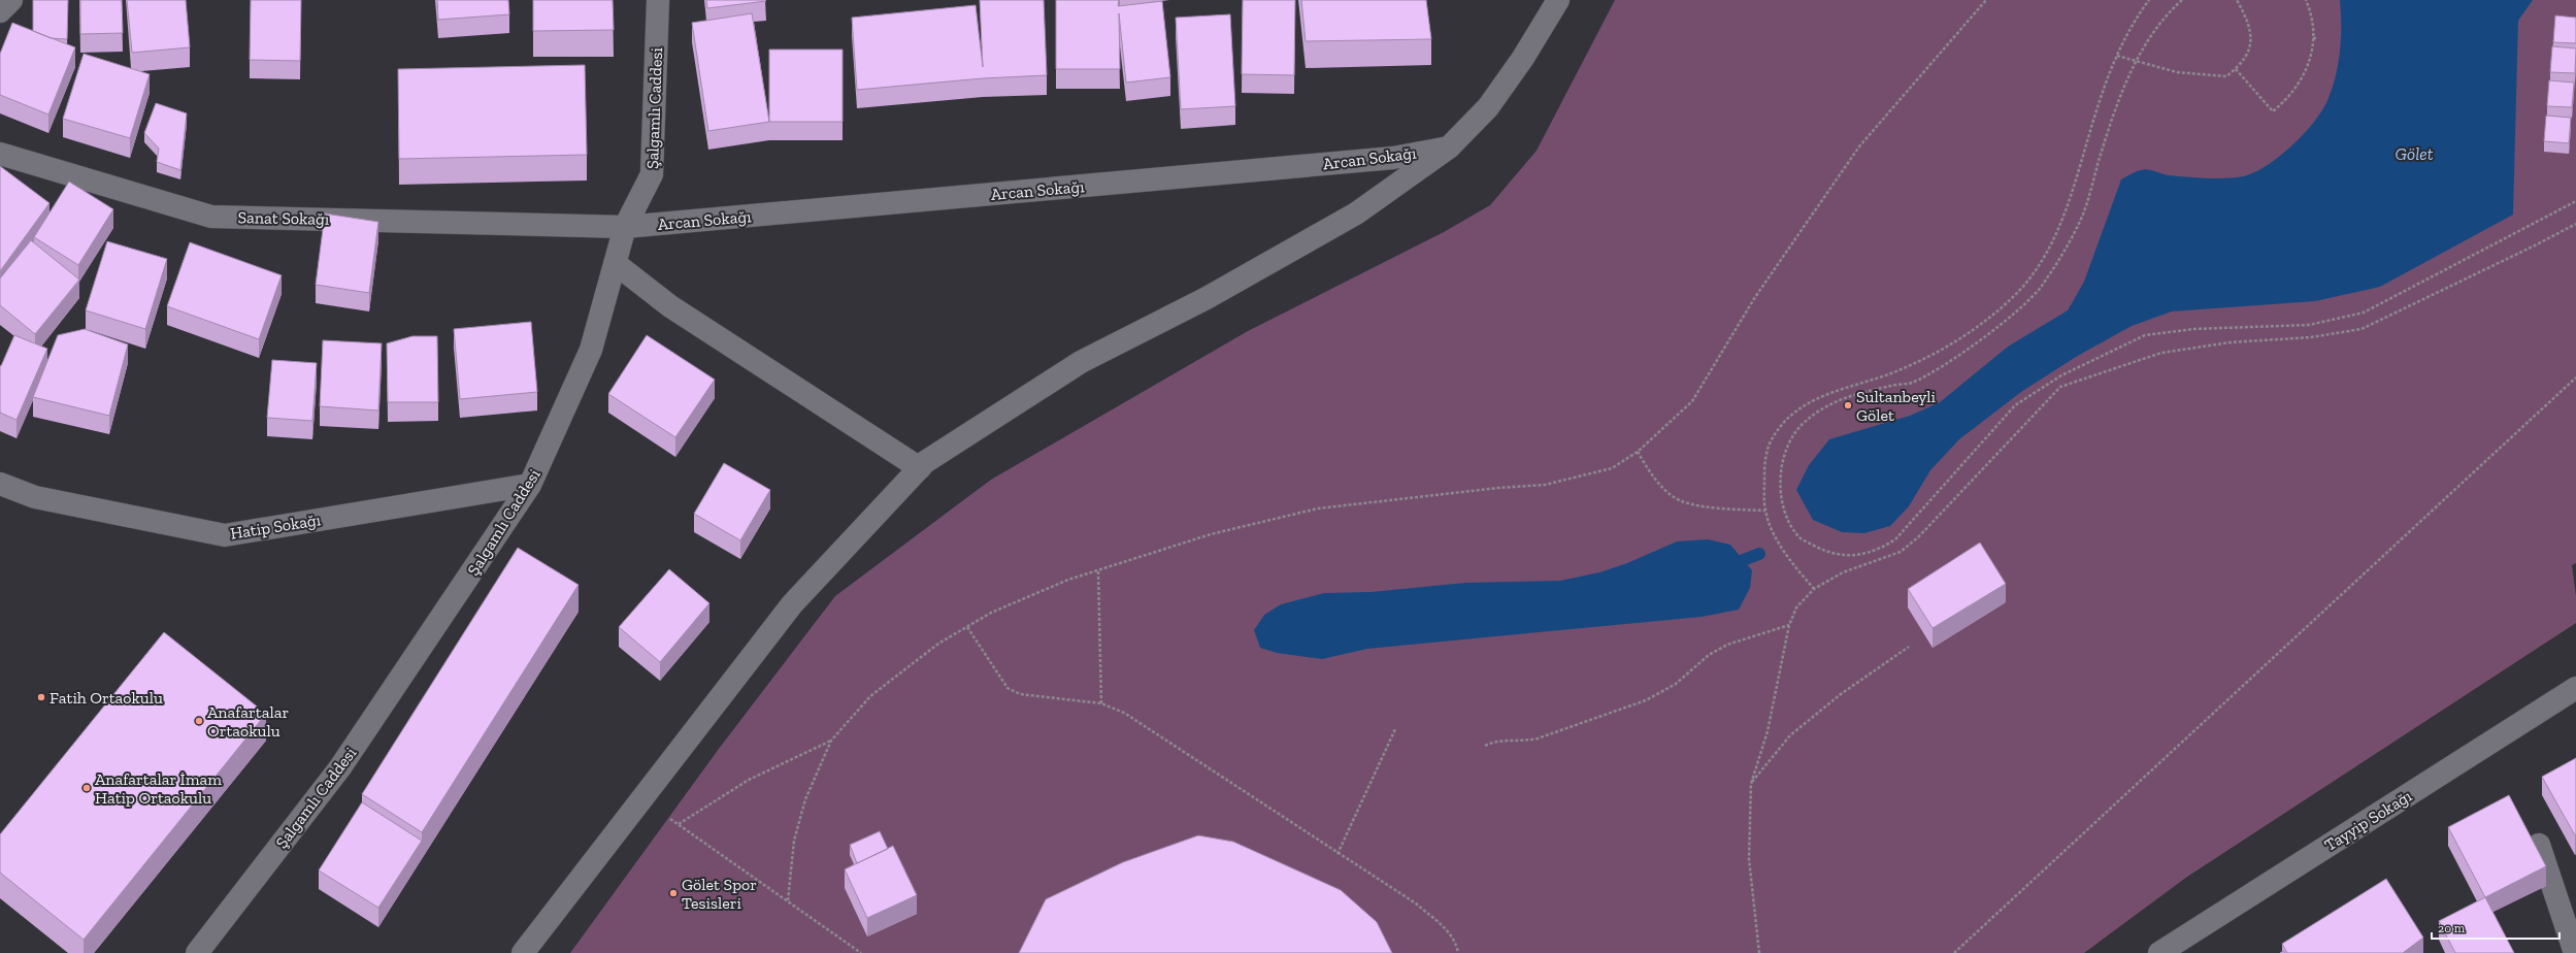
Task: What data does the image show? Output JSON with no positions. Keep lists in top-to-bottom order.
{
  "streets": {
    "street": [
      "Şalgamlı Caddesi",
      "Arcan Sokağı",
      "Sanat Sokağı",
      "Hatip Sokağı",
      "Tayyip Sokağı"
    ]
  },
  "crossings": [
    ["Şalgamlı Caddesi", "Arcan Sokağı"],
    ["Şalgamlı Caddesi", "Sanat Sokağı"],
    ["Şalgamlı Caddesi", "Hatip Sokağı"],
    ["Arcan Sokağı", "Sanat Sokağı"]
  ],
  "water": ["Gölet"],
  "places": [
    "Sultanbeyli Gölet",
    "Fatih Ortaokulu",
    "Anafartalar Ortaokulu",
    "Anafartalar İmam Hatip Ortaokulu",
    "Gölet Spor Tesisleri"
  ],
  "scale_bar": "20 m"
}
